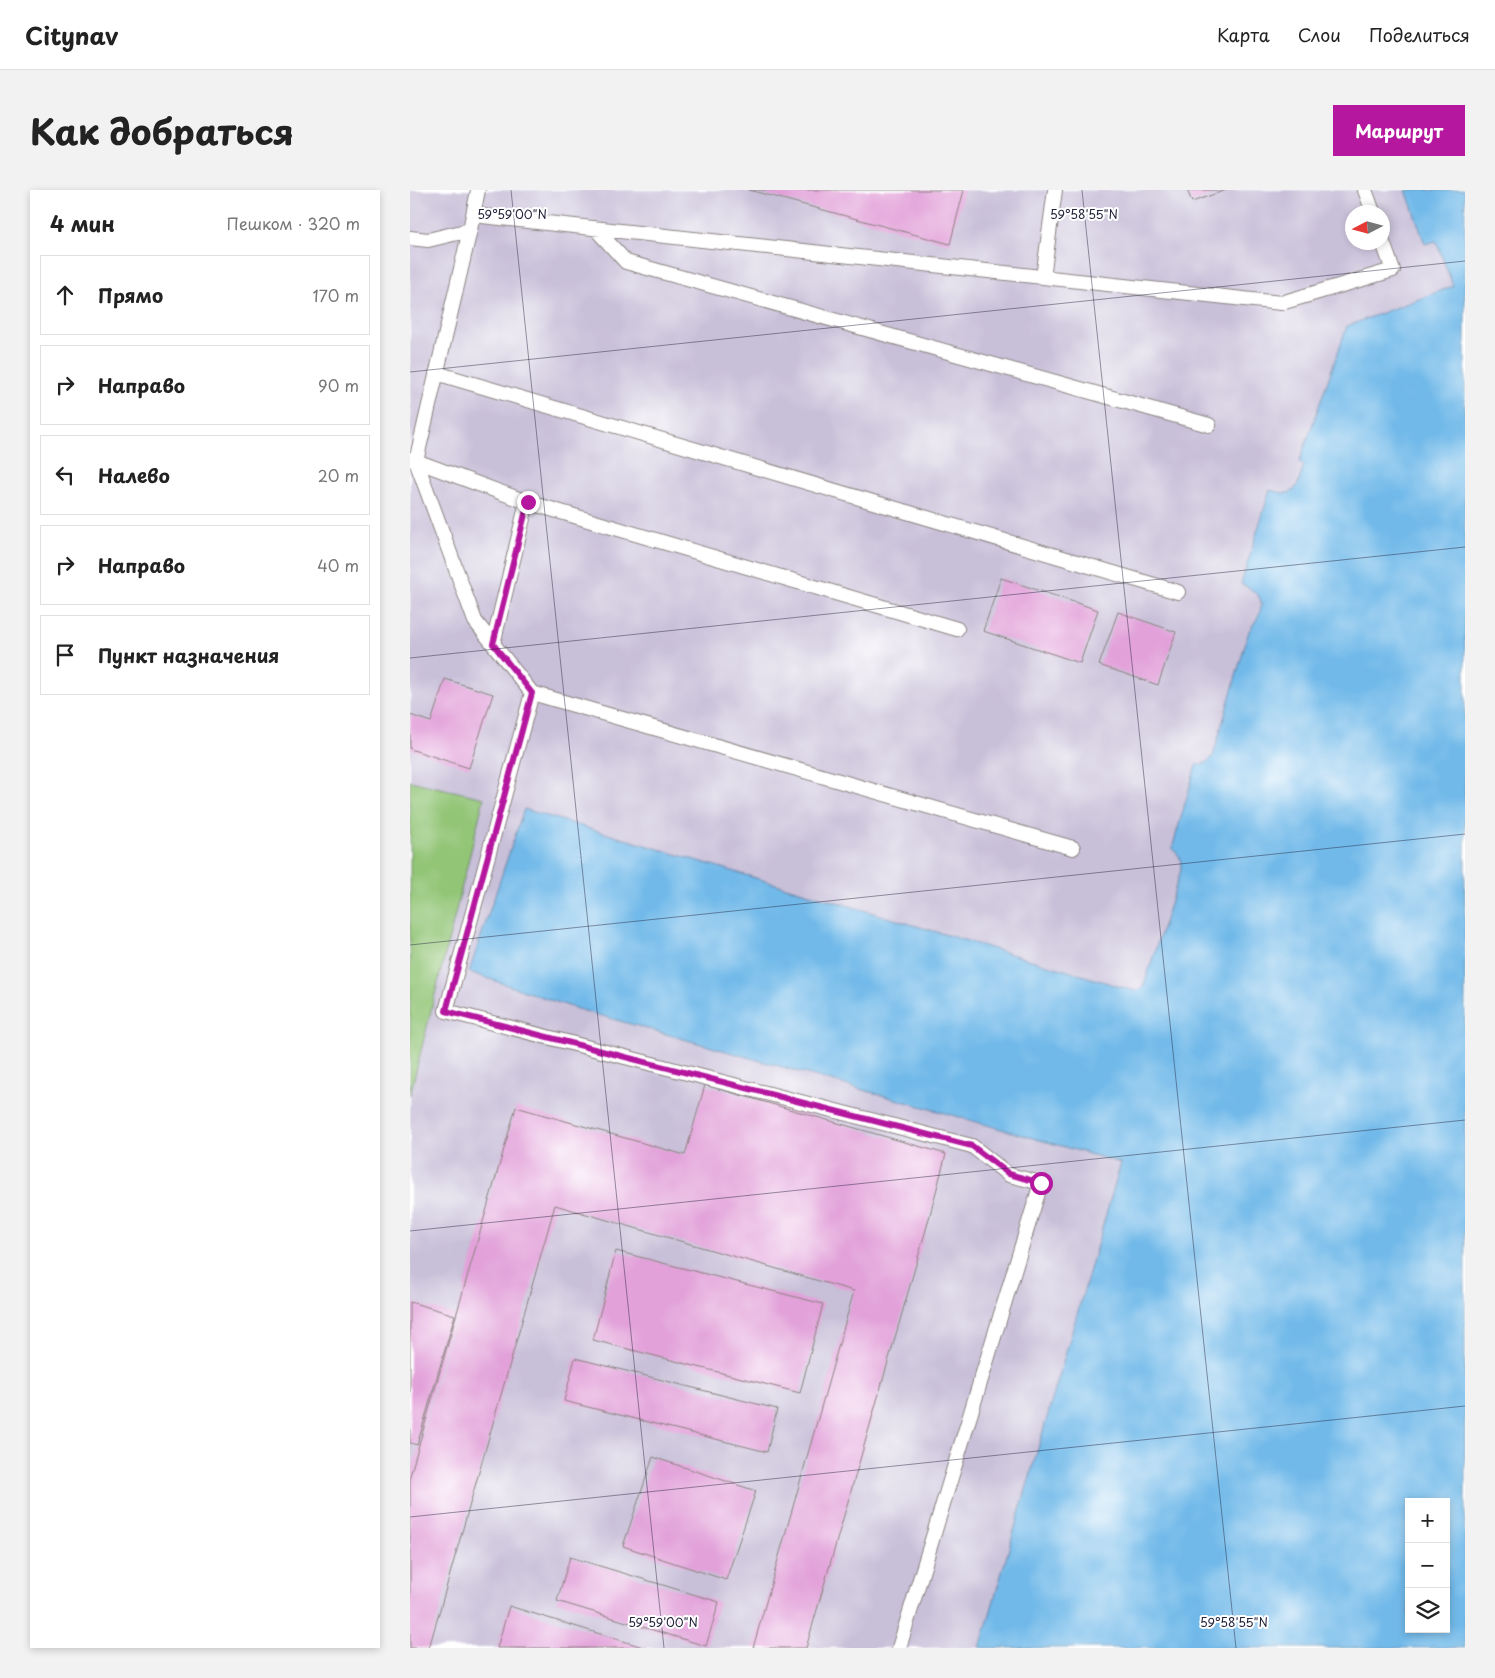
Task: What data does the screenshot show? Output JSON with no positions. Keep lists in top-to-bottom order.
{
  "north": "left",
  "page": {
    "header": "Citynav",
    "nav": ["Карта", "Слои", "Поделиться"],
    "title": "Как добраться",
    "buttons": "Маршрут",
    "heading": ["4 мин", "Пешком · 320 m"],
    "list": [
      ["Прямо", "170 m"],
      ["Направо", "90 m"],
      ["Налево", "20 m"],
      ["Направо", "40 m"],
      "Пункт назначения"
    ],
    "map_buttons": ["+", "−"]
  },
  "coordinates": ["59°59'00\"N", "59°58'55\"N"]
}
